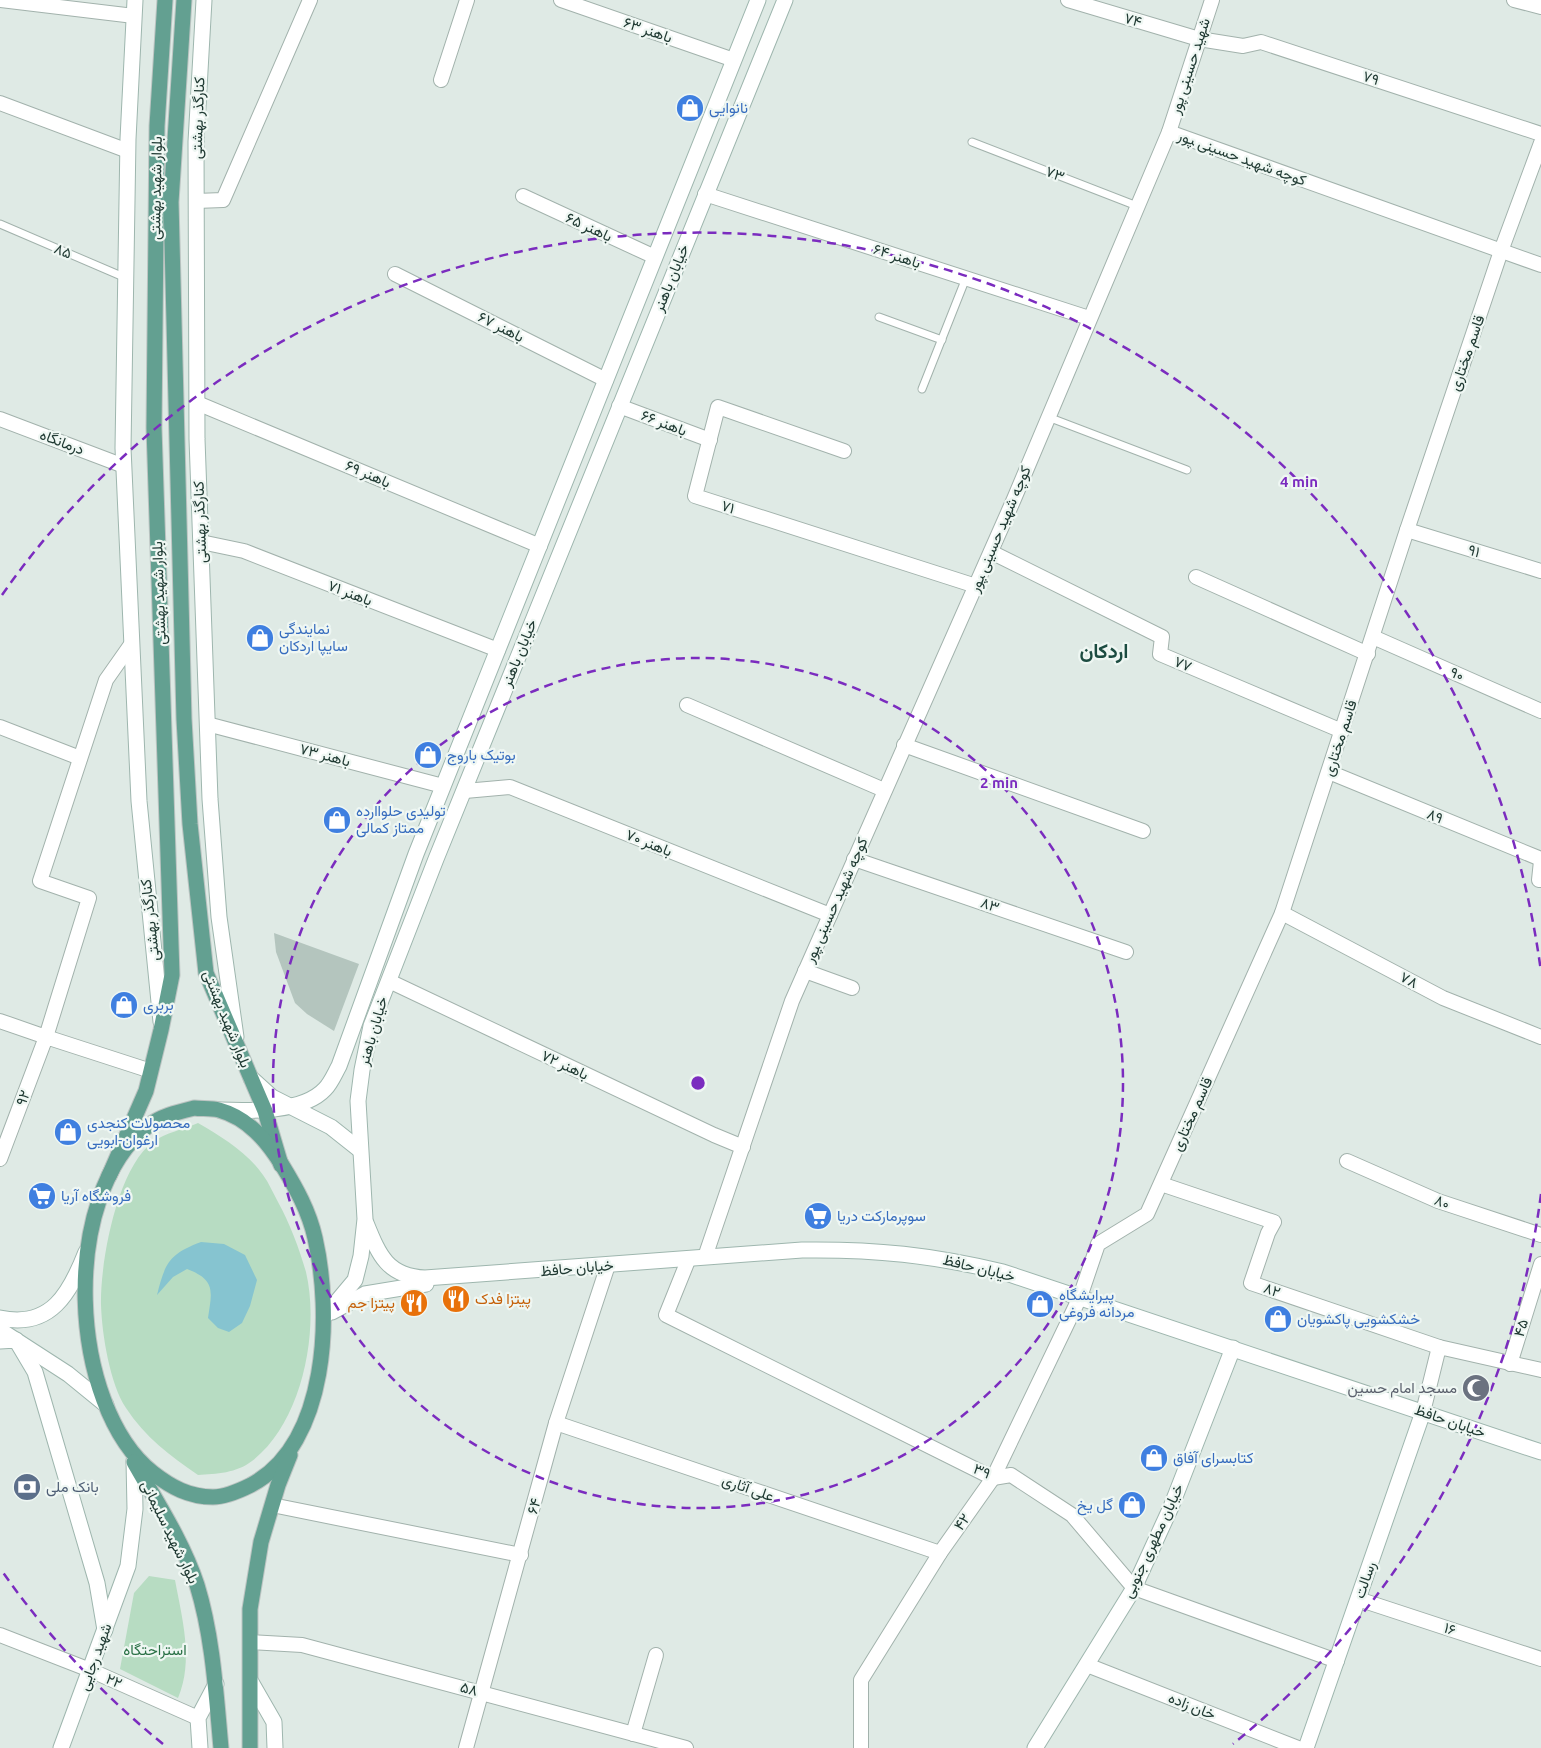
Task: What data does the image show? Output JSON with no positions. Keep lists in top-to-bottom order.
{
  "streets": {
    "main road": [
      "کنارگذر بهشتی",
      "بلوار شهید بهشتی",
      "خیابان باهنر",
      "خیابان حافظ",
      "بلوار شهید سلیمانی",
      "خیابان مطهری جنوبی",
      "رسالت",
      "شهید رجایی"
    ],
    "street": [
      "۷۴",
      "باهنر ۶۳",
      "شهید حسینی پور",
      "۷۹",
      "کوچه شهید حسینی ‍پور",
      "باهنر ۶۵",
      "باهنر ۶۴",
      "باهنر ۶۷",
      "قاسم مختاری",
      "باهنر ۶۶",
      "درمانگاه",
      "باهنر ۶۹",
      "۷۱",
      "۹۱",
      "باهنر ۷۱",
      "۷۷",
      "۹۰",
      "باهنر ۷۳",
      "۸۹",
      "باهنر ۷۰",
      "۸۳",
      "۷۸",
      "باهنر ۷۲",
      "۹۲",
      "۸۰",
      "۸۲",
      "۴۵",
      "۳۹",
      "علی آثاری",
      "۶۴",
      "۴۲",
      "۱۶",
      "۲۲",
      "۵۸",
      "خان زاده"
    ],
    "lane": ["۷۳", "۸۵"]
  },
  "crossings": [
    ["۷۴", "شهید حسینی پور"],
    ["۷۴", "۷۹"],
    ["باهنر ۶۳", "خیابان باهنر"],
    ["شهید حسینی پور", "۷۹"],
    ["شهید حسینی پور", "کوچه شهید حسینی ‍پور"],
    ["کنارگذر بهشتی", "بلوار شهید بهشتی"],
    ["کنارگذر بهشتی", "۸۵"],
    ["کنارگذر بهشتی", "درمانگاه"],
    ["کنارگذر بهشتی", "باهنر ۶۹"],
    ["کنارگذر بهشتی", "باهنر ۷۱"],
    ["کنارگذر بهشتی", "باهنر ۷۳"],
    ["کوچه شهید حسینی ‍پور", "۷۳"],
    ["کوچه شهید حسینی ‍پور", "باهنر ۶۴"],
    ["کوچه شهید حسینی ‍پور", "قاسم مختاری"],
    ["کوچه شهید حسینی ‍پور", "۷۱"],
    ["کوچه شهید حسینی ‍پور", "۷۷"],
    ["کوچه شهید حسینی ‍پور", "باهنر ۷۰"],
    ["کوچه شهید حسینی ‍پور", "۸۳"],
    ["کوچه شهید حسینی ‍پور", "باهنر ۷۲"],
    ["کوچه شهید حسینی ‍پور", "خیابان حافظ"],
    ["بلوار شهید بهشتی", "خیابان باهنر"],
    ["باهنر ۶۵", "خیابان باهنر"],
    ["باهنر ۶۴", "خیابان باهنر"],
    ["خیابان باهنر", "باهنر ۶۷"],
    ["خیابان باهنر", "باهنر ۶۶"],
    ["خیابان باهنر", "باهنر ۶۹"],
    ["خیابان باهنر", "باهنر ۷۱"],
    ["خیابان باهنر", "باهنر ۷۳"],
    ["خیابان باهنر", "باهنر ۷۰"],
    ["خیابان باهنر", "باهنر ۷۲"],
    ["خیابان باهنر", "خیابان حافظ"],
    ["قاسم مختاری", "۹۱"],
    ["قاسم مختاری", "۷۷"],
    ["قاسم مختاری", "۹۰"],
    ["قاسم مختاری", "۸۹"],
    ["قاسم مختاری", "۷۸"],
    ["قاسم مختاری", "خیابان حافظ"],
    ["قاسم مختاری", "۸۲"],
    ["قاسم مختاری", "۴۲"],
    ["باهنر ۶۶", "۷۱"],
    ["خیابان حافظ", "۳۹"],
    ["خیابان حافظ", "۶۴"],
    ["خیابان حافظ", "۴۲"],
    ["خیابان حافظ", "خیابان مطهری جنوبی"],
    ["خیابان حافظ", "رسالت"],
    ["۳۹", "۴۲"],
    ["۳۹", "خیابان مطهری جنوبی"],
    ["۳۹", "رسالت"],
    ["علی آثاری", "۶۴"],
    ["علی آثاری", "۴۲"],
    ["۶۴", "۵۸"],
    ["بلوار شهید سلیمانی", "شهید رجایی"],
    ["خیابان مطهری جنوبی", "خان زاده"],
    ["رسالت", "۱۶"],
    ["شهید رجایی", "۲۲"]
  ],
  "districts": ["اردکان"],
  "parks": ["استراحتگاه"],
  "places": {
    "shop": [
      "نانوایی",
      "نمایندگی سایپا اردکان",
      "بوتیک باروج",
      "تولیدی حلواارده ممتاز کمالی",
      "بربری",
      "محصولات کنجدی ارغوان-ابویی",
      "پیرایشگاه مردانه فروغی",
      "خشکشویی پاکشویان",
      "کتابسرای آفاق",
      "گل یخ"
    ],
    "supermarket": ["فروشگاه آریا", "سوپرمارکت دریا"],
    "restaurant": ["پیتزا فدک", "پیتزا جم"],
    "mosque": ["مسجد امام حسین"],
    "bank": ["بانک ملی"]
  },
  "rings": ["4 min", "2 min"]
}
